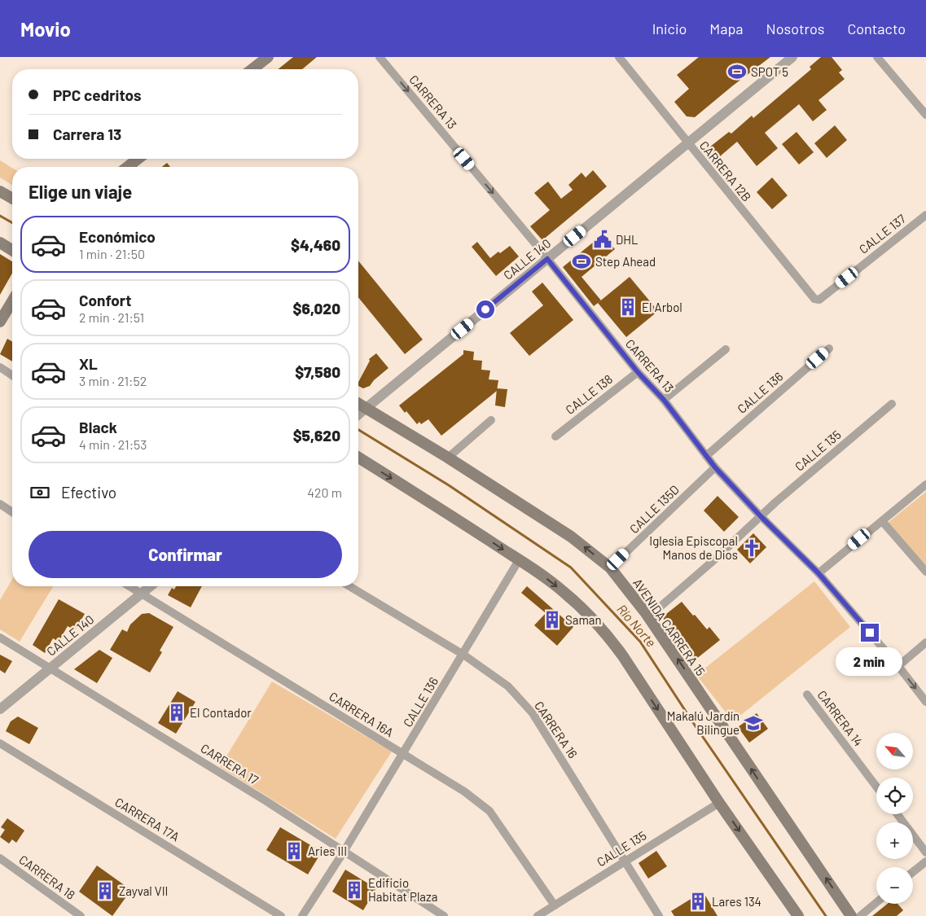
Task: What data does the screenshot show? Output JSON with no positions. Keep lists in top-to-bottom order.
{
  "streets": {
    "main road": ["AVENIDA CARRERA 15"],
    "street": [
      "CARRERA 13",
      "CARRERA 12B",
      "CALLE 137",
      "CALLE 140",
      "CALLE 136",
      "CALLE 138",
      "CALLE 135",
      "CALLE 135D",
      "CARRERA 16A",
      "CARRERA 14",
      "CARRERA 16",
      "CARRERA 17",
      "CARRERA 17A",
      "CARRERA 18"
    ]
  },
  "crossings": [
    ["CARRERA 13", "CALLE 140"],
    ["CARRERA 13", "CALLE 136"],
    ["CARRERA 13", "CALLE 138"],
    ["CARRERA 13", "CALLE 135"],
    ["CARRERA 13", "CALLE 135D"],
    ["CARRERA 12B", "CALLE 137"],
    ["CARRERA 12B", "CALLE 140"],
    ["CALLE 140", "AVENIDA CARRERA 15"],
    ["CALLE 140", "CARRERA 16A"],
    ["CALLE 140", "CARRERA 17"],
    ["CALLE 136", "CARRERA 16A"],
    ["CALLE 136", "CARRERA 16"],
    ["CALLE 136", "CARRERA 17"],
    ["CALLE 135", "AVENIDA CARRERA 15"],
    ["CALLE 135", "CARRERA 16A"],
    ["CALLE 135", "CARRERA 16"],
    ["CALLE 135D", "AVENIDA CARRERA 15"]
  ],
  "one_way": ["CARRERA 13"],
  "water": ["Río Norte"],
  "places": {
    "sports": ["SPOT 5", "Step Ahead"],
    "public building": ["DHL"],
    "building": [
      "El Arbol",
      "Saman",
      "El Contador",
      "Aries III",
      "Edificio Habitat Plaza",
      "Zayval VII",
      "Lares 134"
    ],
    "church": ["Iglesia Episcopal Manos de Dios"],
    "school or university": ["Makalú Jardín Bilingue"]
  },
  "north": "top left",
  "page": {
    "header": "Movio",
    "nav": [
      "Inicio",
      "Mapa",
      "Nosotros",
      "Contacto"
    ],
    "banner": ["PPC cedritos", "Carrera 13"],
    "heading": "Elige un viaje",
    "list": [
      {
        "name": "Económico",
        "note": "1 min · 21:50",
        "value": "$4,460"
      },
      {
        "name": "Confort",
        "note": "2 min · 21:51",
        "value": "$6,020"
      },
      {
        "name": "XL",
        "note": "3 min · 21:52",
        "value": "$7,580"
      },
      {
        "name": "Black",
        "note": "4 min · 21:53",
        "value": "$5,620"
      }
    ],
    "pay": ["Efectivo", "420 m"],
    "buttons": "Confirmar",
    "bubble": "2 min",
    "map_buttons": ["+", "−"]
  }
}
